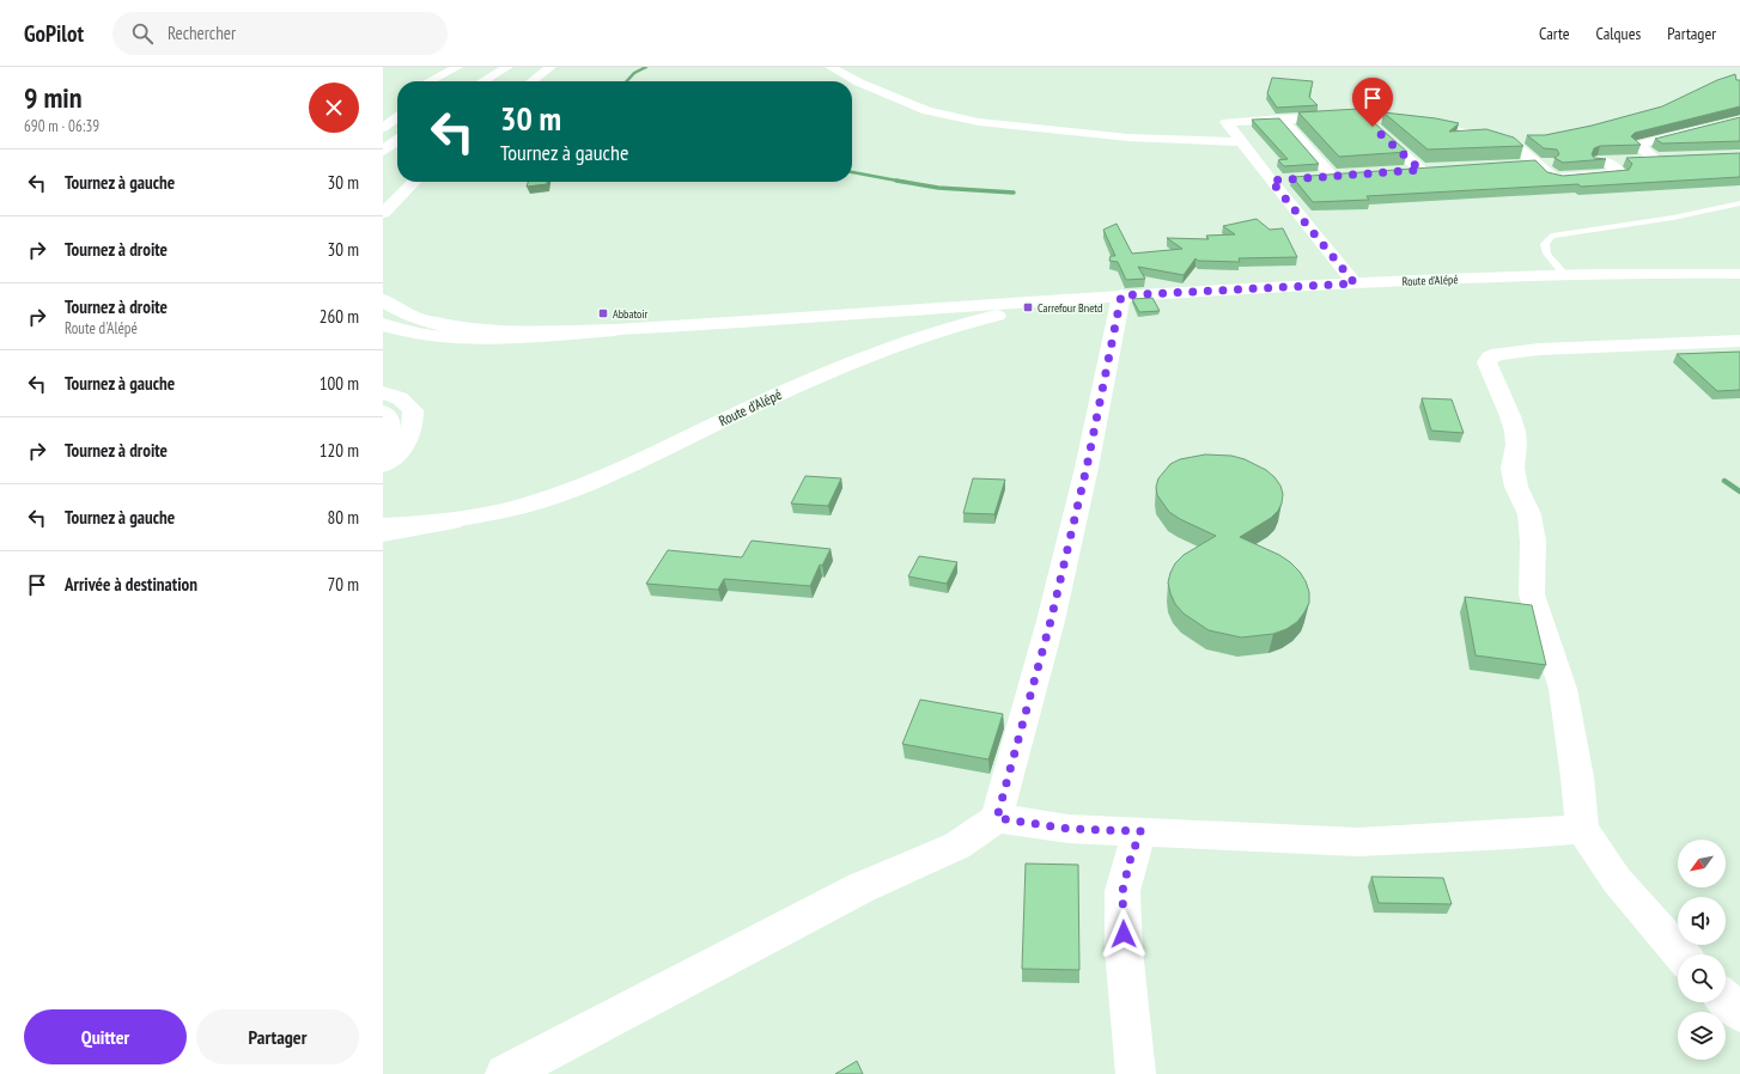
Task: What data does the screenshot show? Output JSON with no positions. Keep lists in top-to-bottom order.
{
  "streets": {
    "main road": ["Route d'Alépé"]
  },
  "places": {
    "transit": ["Carrefour Bnetd", "Abbatoir"]
  },
  "north": "bottom left",
  "page": {
    "header": "GoPilot",
    "search": "Rechercher",
    "nav": ["Carte", "Calques", "Partager"],
    "heading": ["9 min", "690 m · 06:39"],
    "turn": ["30 m", "Tournez à gauche"],
    "list": [
      {
        "name": "Tournez à gauche",
        "value": "30 m"
      },
      {
        "name": "Tournez à droite",
        "value": "30 m"
      },
      {
        "name": "Tournez à droite",
        "note": "Route d'Alépé",
        "value": "260 m"
      },
      {
        "name": "Tournez à gauche",
        "value": "100 m"
      },
      {
        "name": "Tournez à droite",
        "value": "120 m"
      },
      {
        "name": "Tournez à gauche",
        "value": "80 m"
      },
      {
        "name": "Arrivée à destination",
        "value": "70 m"
      }
    ],
    "buttons": ["Quitter", "Partager"]
  }
}
